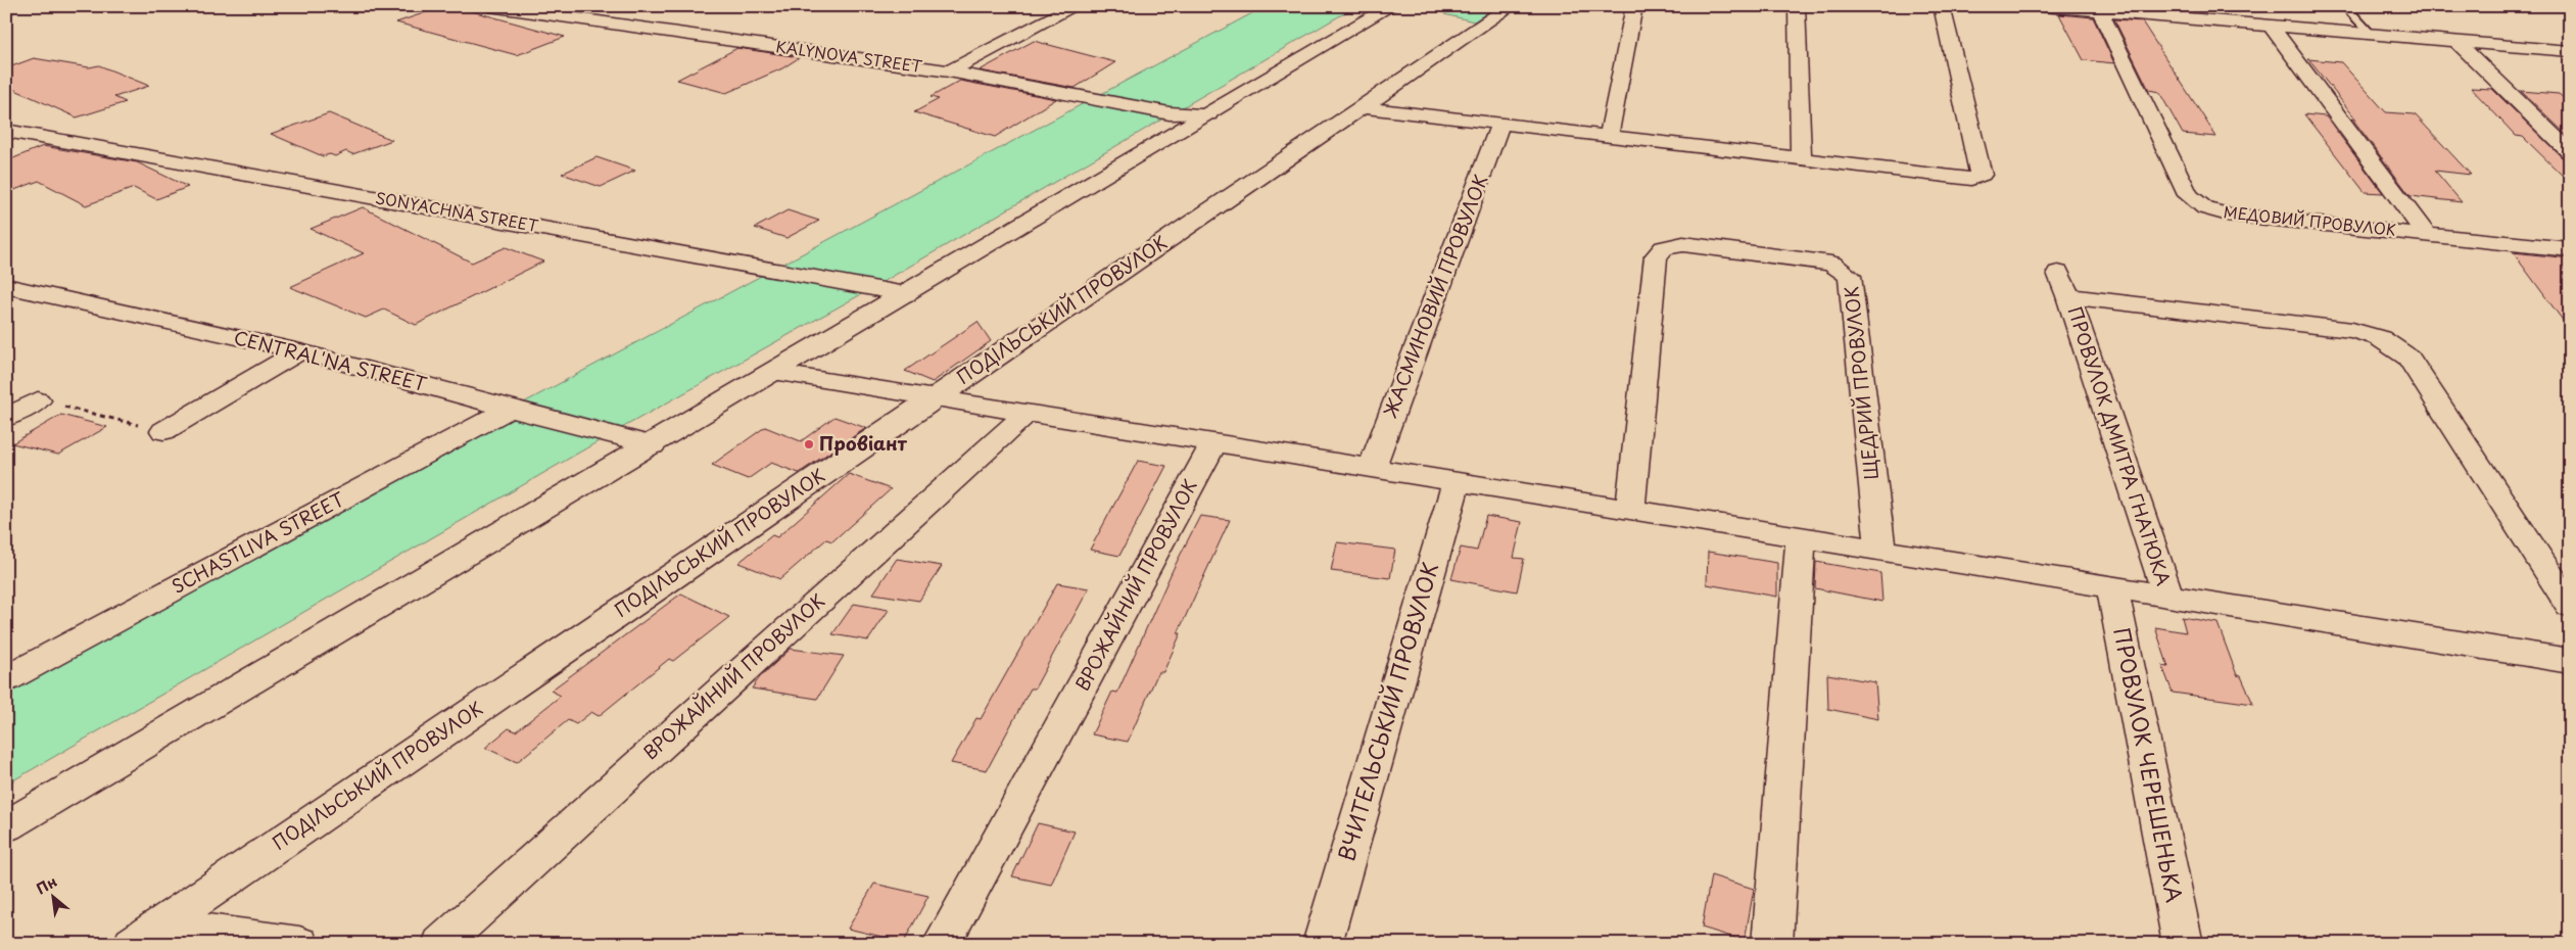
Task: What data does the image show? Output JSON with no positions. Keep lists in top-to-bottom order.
{
  "streets": {
    "main road": [
      "KALYNOVA STREET",
      "SONYACHNA STREET",
      "МЕДОВИЙ ПРОВУЛОК",
      "ЖАСМИНОВИЙ ПРОВУЛОК",
      "ПОДІЛЬСЬКИЙ ПРОВУЛОК",
      "CENTRAL'NA STREET",
      "ЩЕДРИЙ ПРОВУЛОК",
      "ПРОВУЛОК ДМИТРА ГНАТЮКА",
      "SCHASTLIVA STREET",
      "ВРОЖАЙНИЙ ПРОВУЛОК",
      "ВЧИТЕЛЬСЬКИЙ ПРОВУЛОК",
      "ПРОВУЛОК ЧЕРЕШЕНЬКА"
    ]
  },
  "crossings": [
    ["CENTRAL'NA STREET", "SCHASTLIVA STREET"]
  ],
  "places": ["Провіант"],
  "north": "top left"
}
